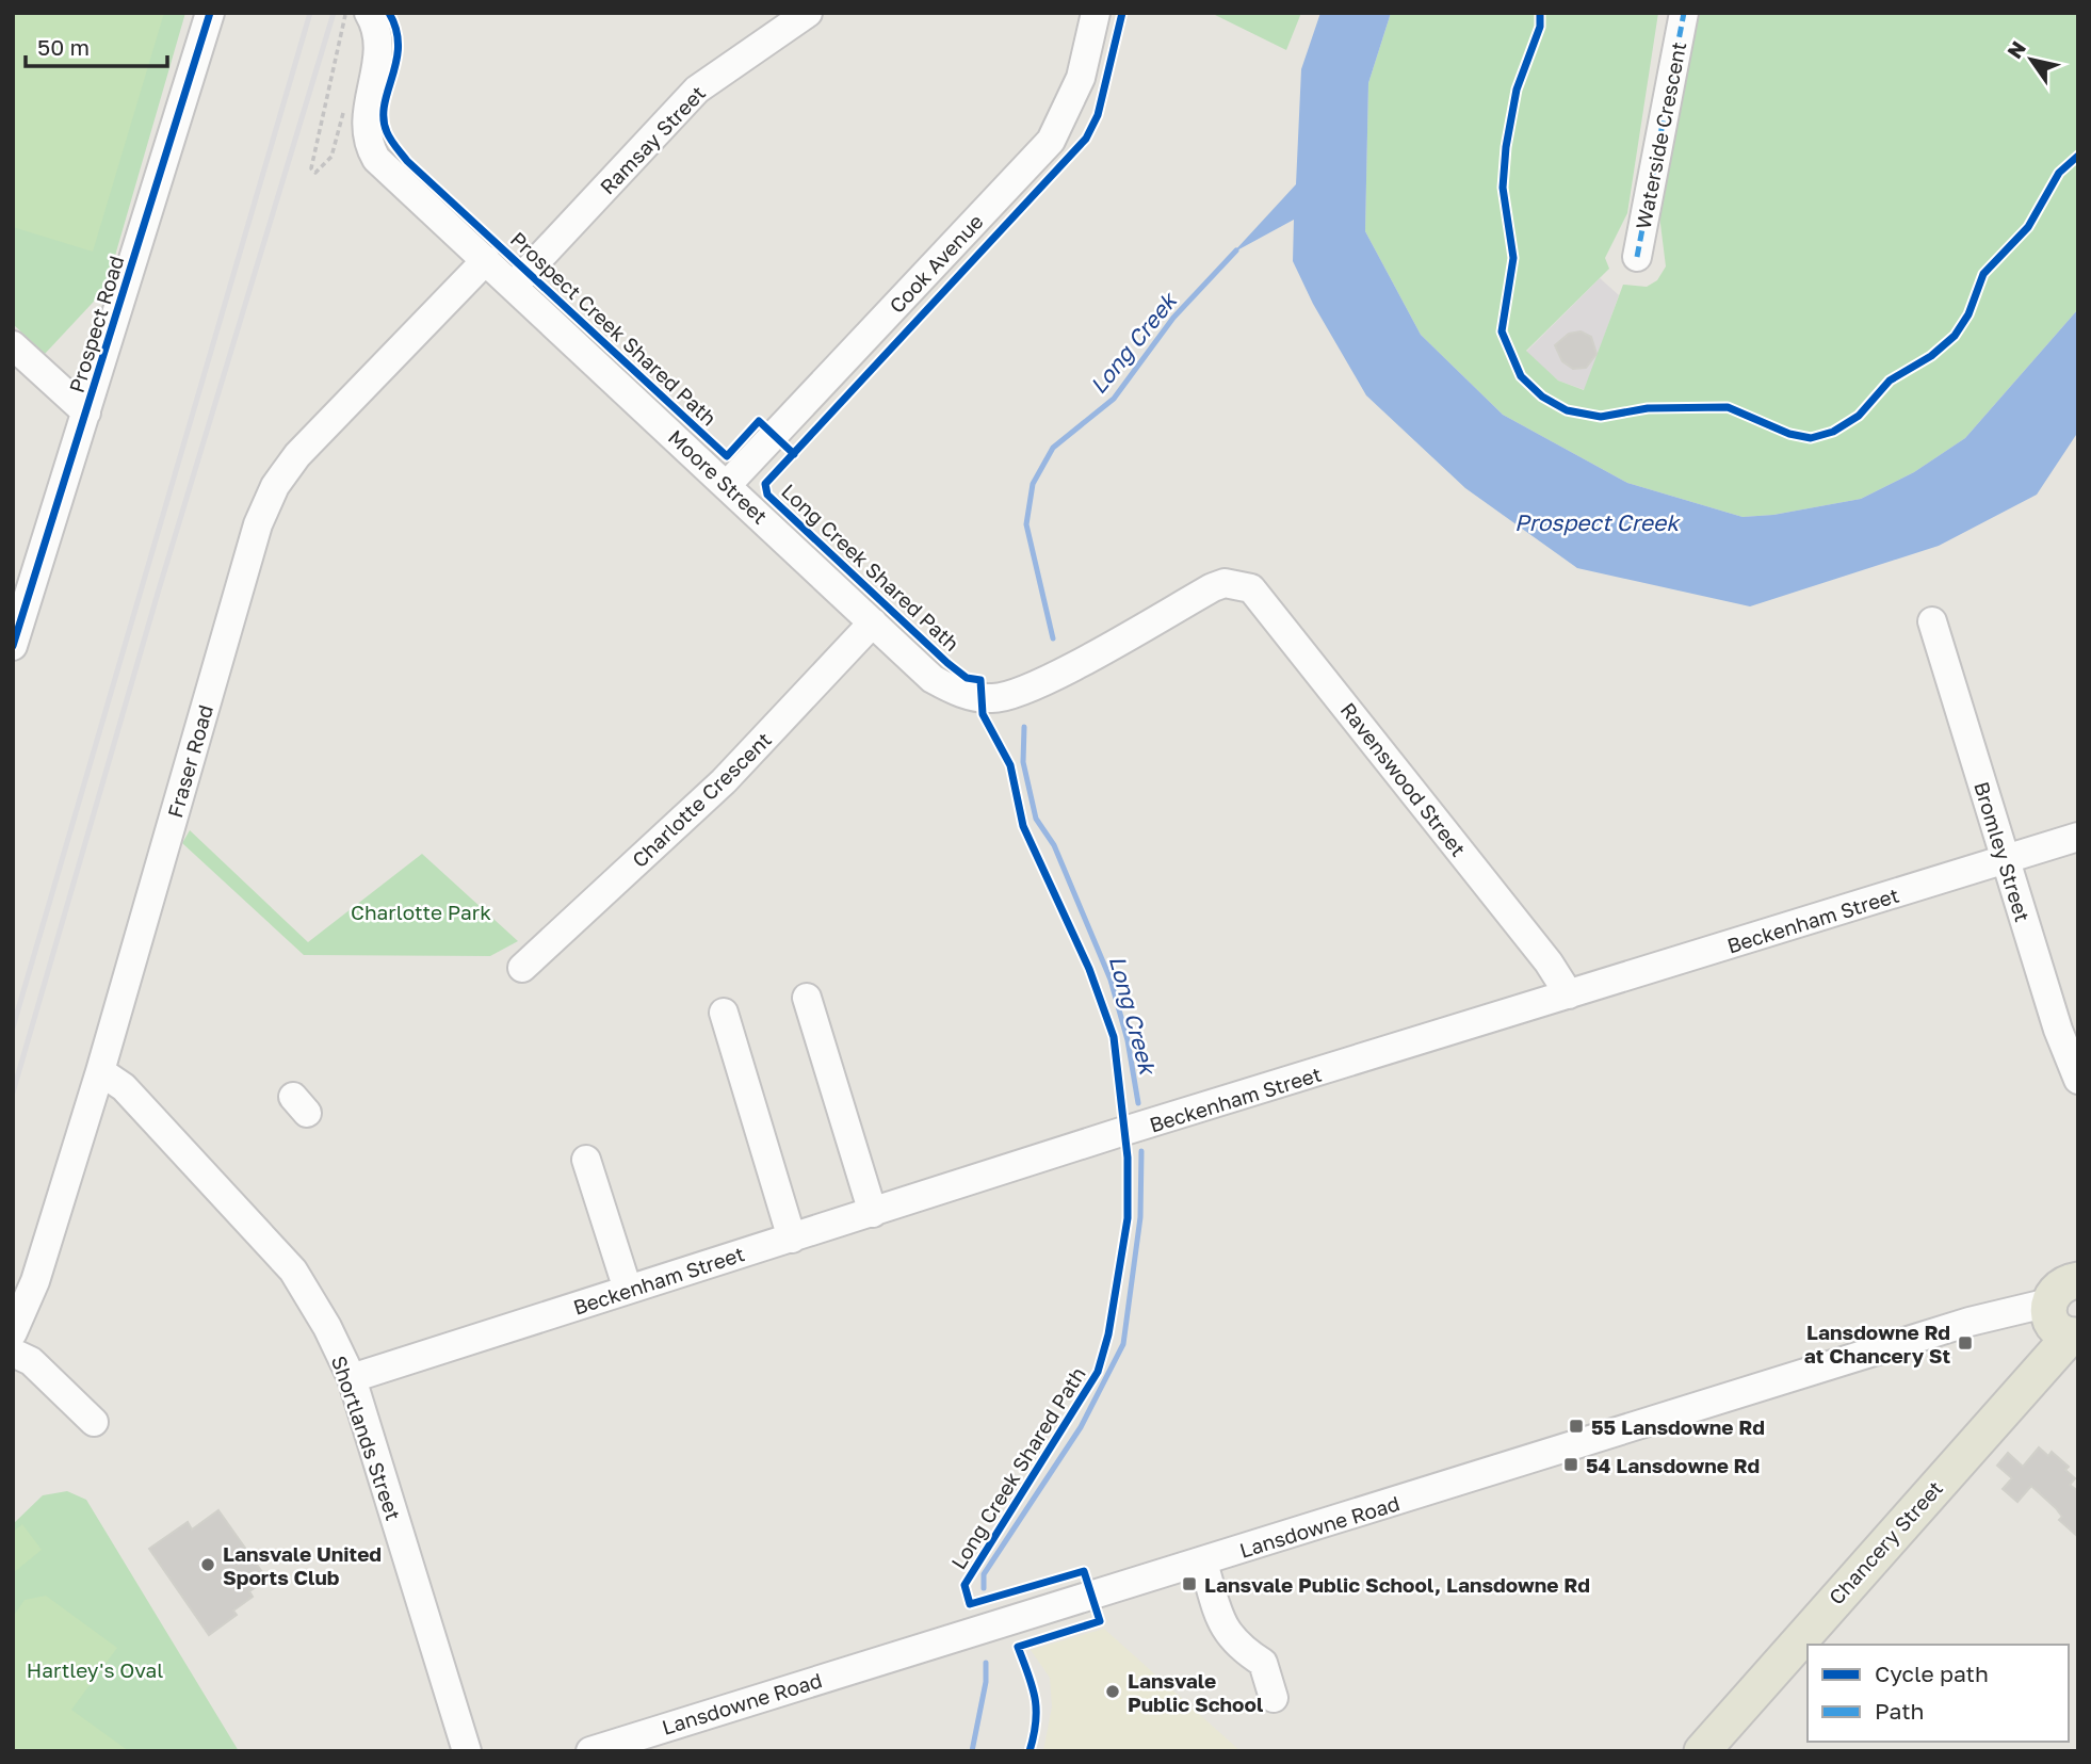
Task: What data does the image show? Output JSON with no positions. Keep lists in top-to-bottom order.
{
  "streets": {
    "main road": ["Chancery Street"],
    "street": [
      "Waterside Crescent",
      "Ramsay Street",
      "Cook Avenue",
      "Prospect Road",
      "Moore Street",
      "Fraser Road",
      "Ravenswood Street",
      "Charlotte Crescent",
      "Bromley Street",
      "Beckenham Street",
      "Shortlands Street",
      "Lansdowne Road"
    ],
    "cycle path": ["Prospect Creek Shared Path", "Long Creek Shared Path"]
  },
  "crossings": [
    ["Ramsay Street", "Moore Street"],
    ["Cook Avenue", "Moore Street"],
    ["Moore Street", "Fraser Road"],
    ["Moore Street", "Ravenswood Street"],
    ["Moore Street", "Charlotte Crescent"],
    ["Fraser Road", "Shortlands Street"],
    ["Ravenswood Street", "Beckenham Street"],
    ["Bromley Street", "Beckenham Street"],
    ["Beckenham Street", "Shortlands Street"]
  ],
  "water": ["Long Creek", "Prospect Creek"],
  "parks": ["Charlotte Park", "Hartley's Oval"],
  "places": {
    "transit": [
      "Lansdowne Rd at Chancery St",
      "55 Lansdowne Rd",
      "54 Lansdowne Rd",
      "Lansvale Public School, Lansdowne Rd"
    ],
    "other": ["Lansvale United Sports Club", "Lansvale Public School"]
  },
  "legend": ["Cycle path", "Path"],
  "scale_bar": "50 m",
  "north": "top left"
}
